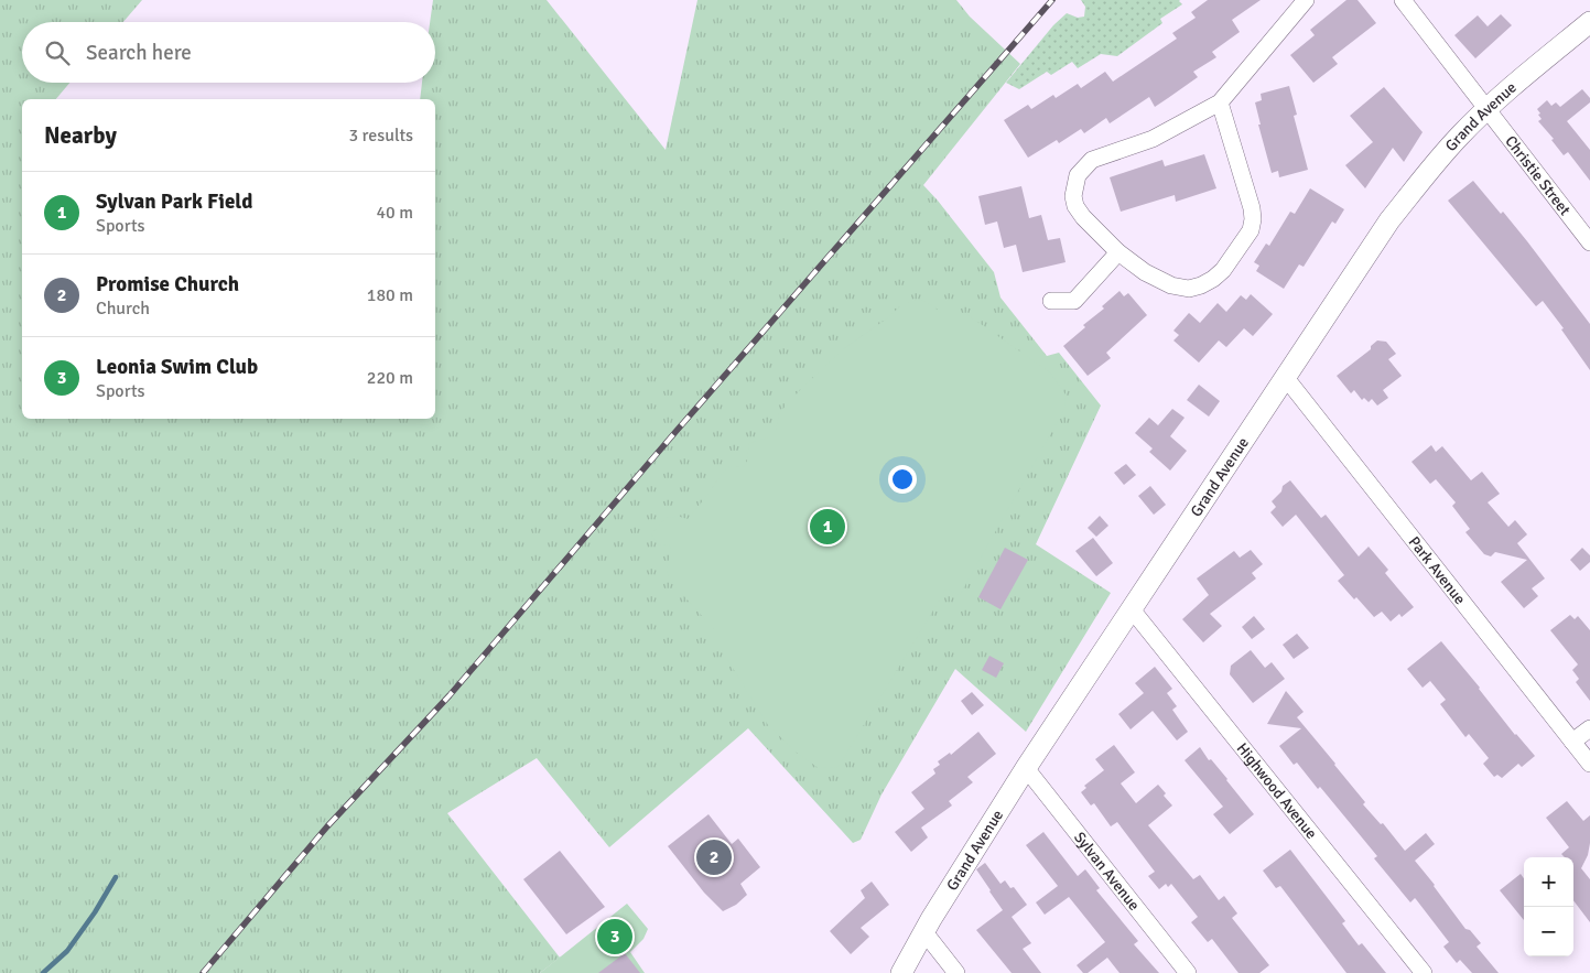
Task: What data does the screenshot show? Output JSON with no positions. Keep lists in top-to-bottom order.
{
  "streets": {
    "main road": ["Grand Avenue"],
    "street": [
      "Christie Street",
      "Park Avenue",
      "Highwood Avenue",
      "Sylvan Avenue"
    ]
  },
  "crossings": [
    ["Grand Avenue", "Christie Street"],
    ["Grand Avenue", "Park Avenue"],
    ["Grand Avenue", "Highwood Avenue"],
    ["Grand Avenue", "Sylvan Avenue"]
  ],
  "page": {
    "search": "Search here",
    "heading": ["Nearby", "3 results"],
    "list": [
      {
        "mark": "1",
        "name": "Sylvan Park Field",
        "note": "Sports",
        "value": "40 m"
      },
      {
        "mark": "2",
        "name": "Promise Church",
        "note": "Church",
        "value": "180 m"
      },
      {
        "mark": "3",
        "name": "Leonia Swim Club",
        "note": "Sports",
        "value": "220 m"
      }
    ],
    "pins": ["1", "2", "3"],
    "map_buttons": ["+", "−"]
  }
}
